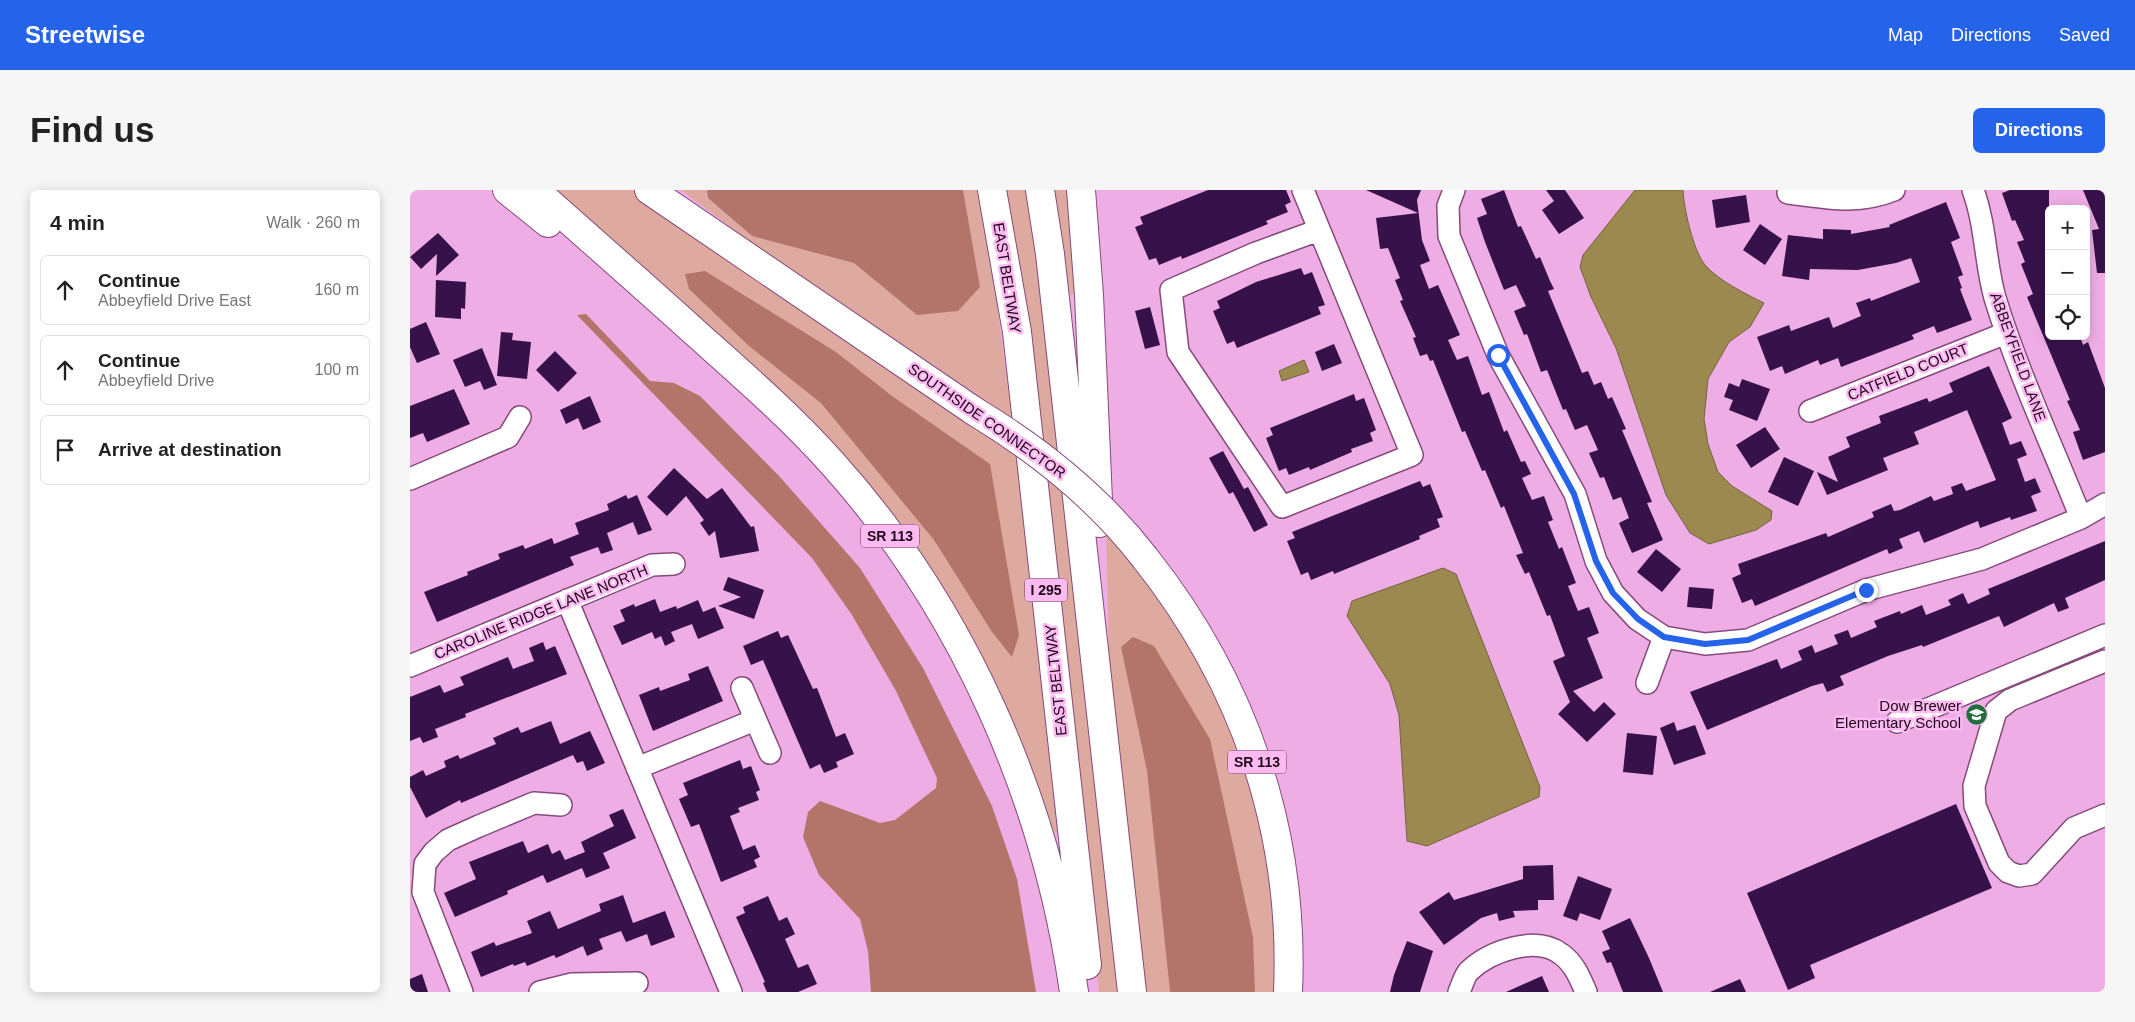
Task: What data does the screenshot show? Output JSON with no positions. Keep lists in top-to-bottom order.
{
  "streets": {
    "highway": [
      "EAST BELTWAY",
      "SOUTHSIDE CONNECTOR",
      "SR 113",
      "I 295"
    ],
    "street": ["ABBEYFIELD LANE", "CATFIELD COURT", "CAROLINE RIDGE LANE NORTH"]
  },
  "crossings": [
    ["ABBEYFIELD LANE", "CATFIELD COURT"]
  ],
  "places": {
    "school or university": ["Dow Brewer Elementary School"]
  },
  "page": {
    "header": "Streetwise",
    "nav": ["Map", "Directions", "Saved"],
    "buttons": "Directions",
    "title": "Find us",
    "heading": ["4 min", "Walk · 260 m"],
    "map_buttons": ["+", "−"],
    "list": [
      ["Continue", "Abbeyfield Drive East", "160 m"],
      ["Continue", "Abbeyfield Drive", "100 m"],
      "Arrive at destination"
    ]
  }
}
